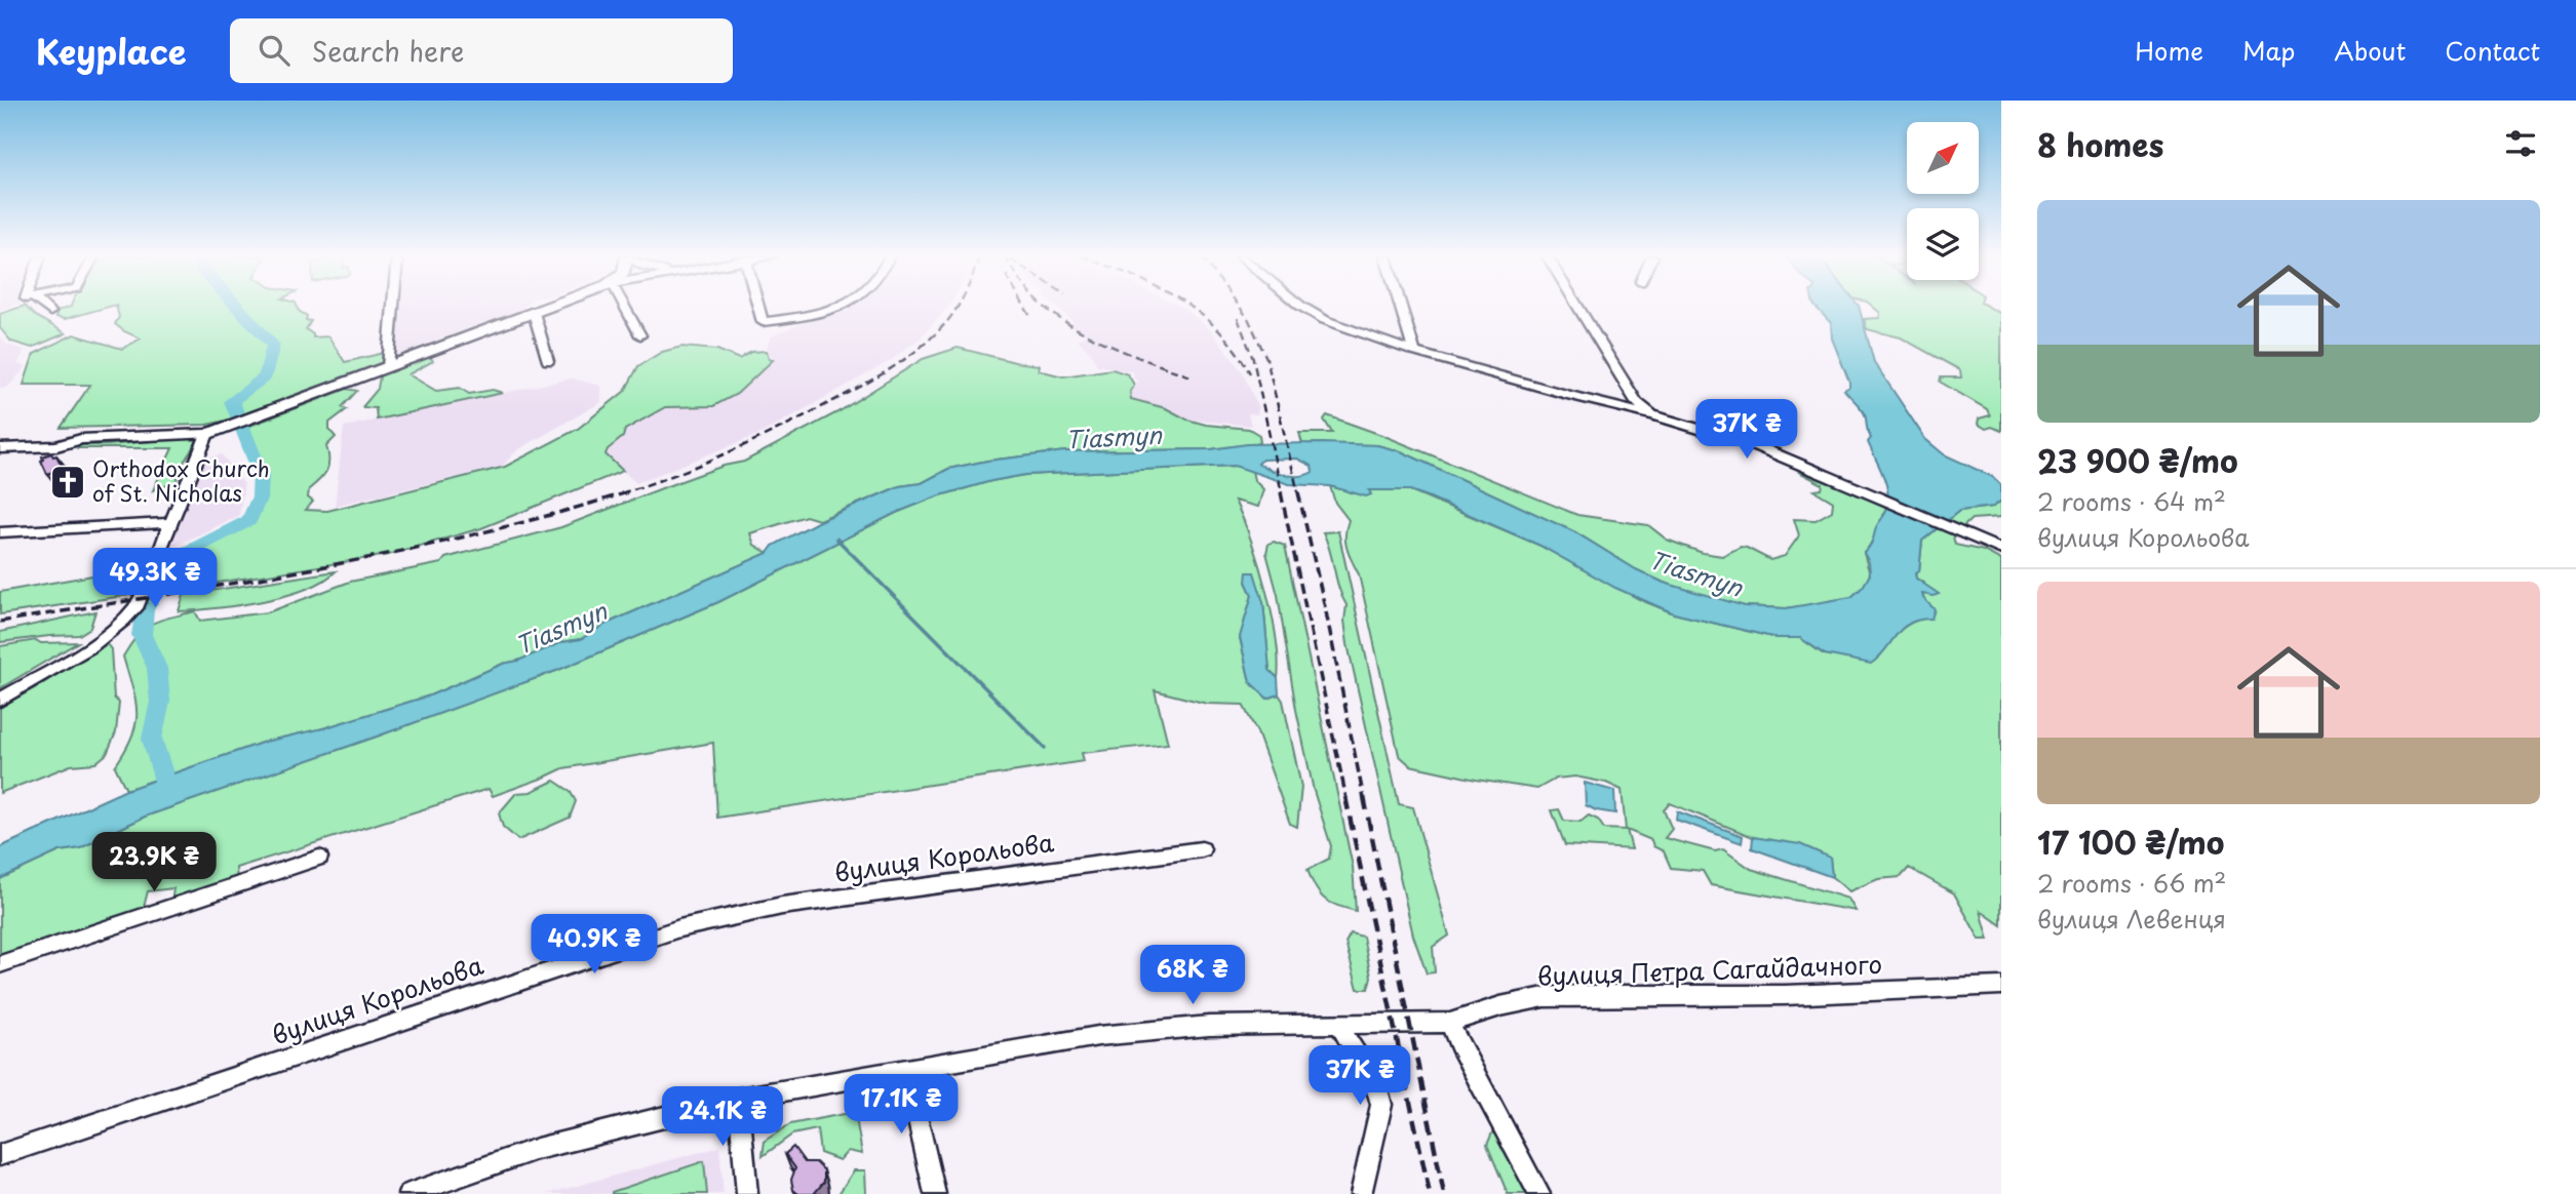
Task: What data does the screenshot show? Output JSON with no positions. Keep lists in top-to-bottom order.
{
  "streets": {
    "street": ["вулиця Корольова", "вулиця Петра Сагайдачного"]
  },
  "water": ["Tiasmyn"],
  "places": {
    "church": ["Orthodox Church of St. Nicholas"]
  },
  "north": "top right",
  "page": {
    "header": "Keyplace",
    "search": "Search here",
    "nav": [
      "Home",
      "Map",
      "About",
      "Contact"
    ],
    "heading": "8 homes",
    "list": [
      {
        "name": "23 900 ₴/mo",
        "note": "2 rooms · 64 m² · вулиця Корольова"
      },
      {
        "name": "17 100 ₴/mo",
        "note": "2 rooms · 66 m² · вулиця Левенця"
      }
    ],
    "price": [
      "37K ₴",
      "49.3K ₴",
      "23.9K ₴",
      "40.9K ₴",
      "68K ₴",
      "37K ₴",
      "17.1K ₴",
      "24.1K ₴"
    ]
  }
}
